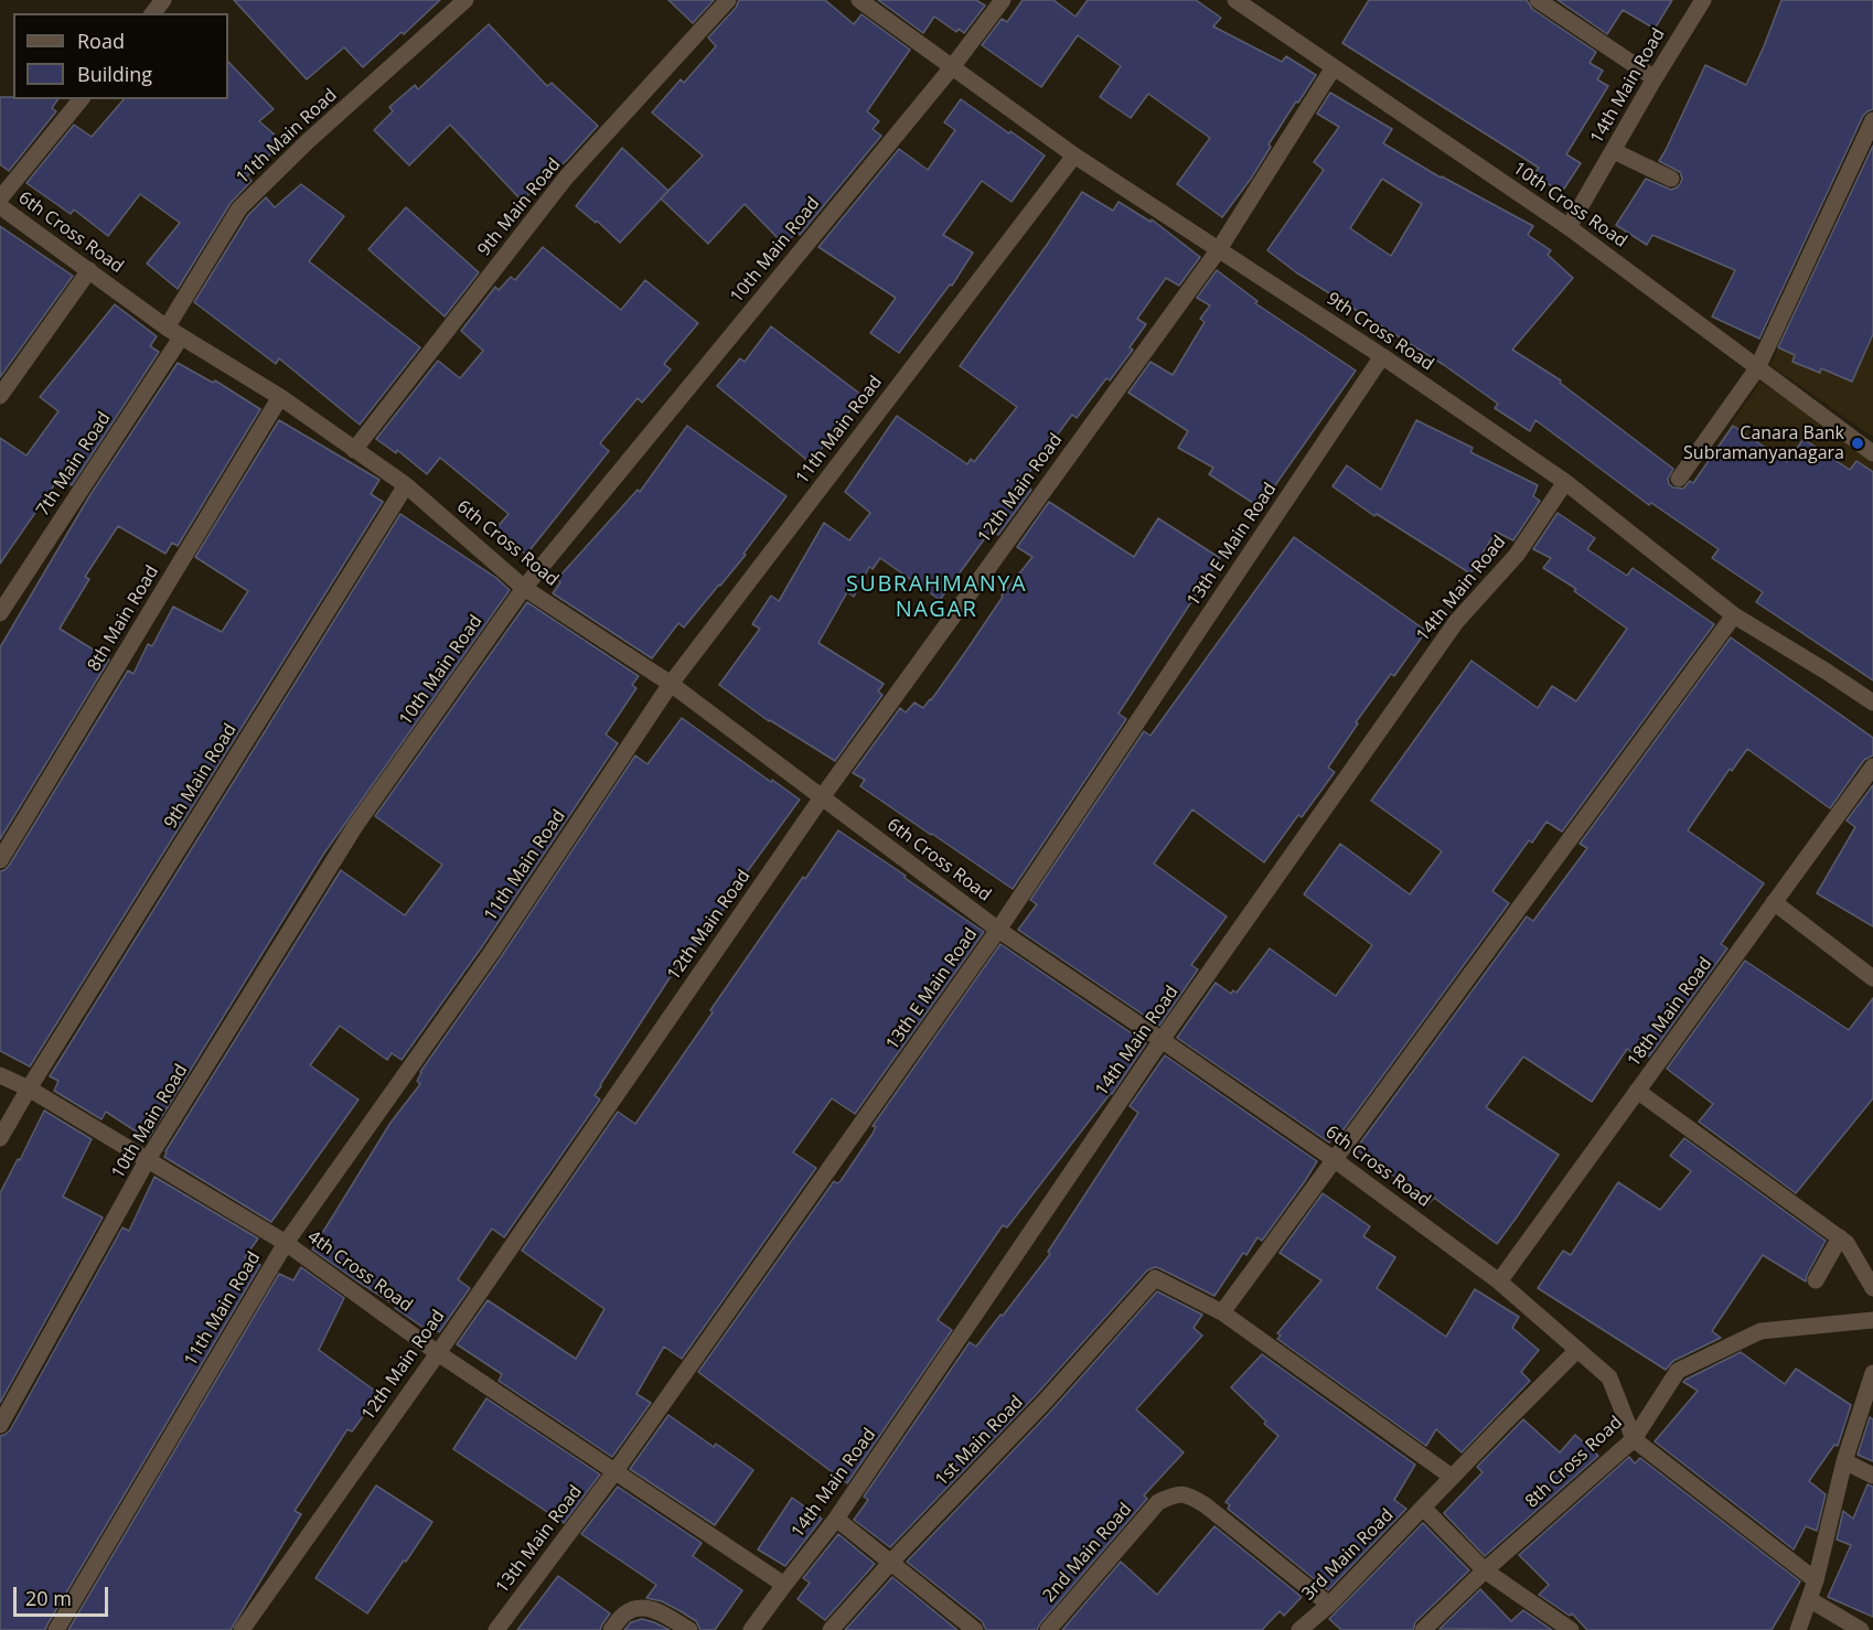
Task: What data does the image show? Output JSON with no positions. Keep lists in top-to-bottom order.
{
  "streets": {
    "street": [
      "14th Main Road",
      "11th Main Road",
      "10th Cross Road",
      "9th Main Road",
      "6th Cross Road",
      "10th Main Road",
      "9th Cross Road",
      "7th Main Road",
      "12th Main Road",
      "13th E Main Road",
      "8th Main Road",
      "18th Main Road",
      "4th Cross Road",
      "1st Main Road",
      "8th Cross Road",
      "13th Main Road",
      "2nd Main Road",
      "3rd Main Road"
    ]
  },
  "crossings": [
    ["14th Main Road", "10th Cross Road"],
    ["14th Main Road", "6th Cross Road"],
    ["14th Main Road", "9th Cross Road"],
    ["14th Main Road", "4th Cross Road"],
    ["11th Main Road", "6th Cross Road"],
    ["11th Main Road", "9th Cross Road"],
    ["11th Main Road", "4th Cross Road"],
    ["10th Cross Road", "12th Main Road"],
    ["9th Main Road", "6th Cross Road"],
    ["9th Main Road", "4th Cross Road"],
    ["6th Cross Road", "10th Main Road"],
    ["6th Cross Road", "7th Main Road"],
    ["6th Cross Road", "12th Main Road"],
    ["6th Cross Road", "13th E Main Road"],
    ["6th Cross Road", "8th Main Road"],
    ["6th Cross Road", "18th Main Road"],
    ["6th Cross Road", "8th Cross Road"],
    ["6th Cross Road", "3rd Main Road"],
    ["10th Main Road", "9th Cross Road"],
    ["10th Main Road", "4th Cross Road"],
    ["9th Cross Road", "12th Main Road"],
    ["9th Cross Road", "13th E Main Road"],
    ["12th Main Road", "4th Cross Road"],
    ["13th E Main Road", "4th Cross Road"],
    ["13th E Main Road", "13th Main Road"],
    ["4th Cross Road", "13th Main Road"],
    ["2nd Main Road", "3rd Main Road"]
  ],
  "districts": ["SUBRAHMANYA NAGAR"],
  "places": ["Canara Bank Subramanyanagara"],
  "legend": ["Road", "Building"],
  "scale_bar": "20 m"
}
